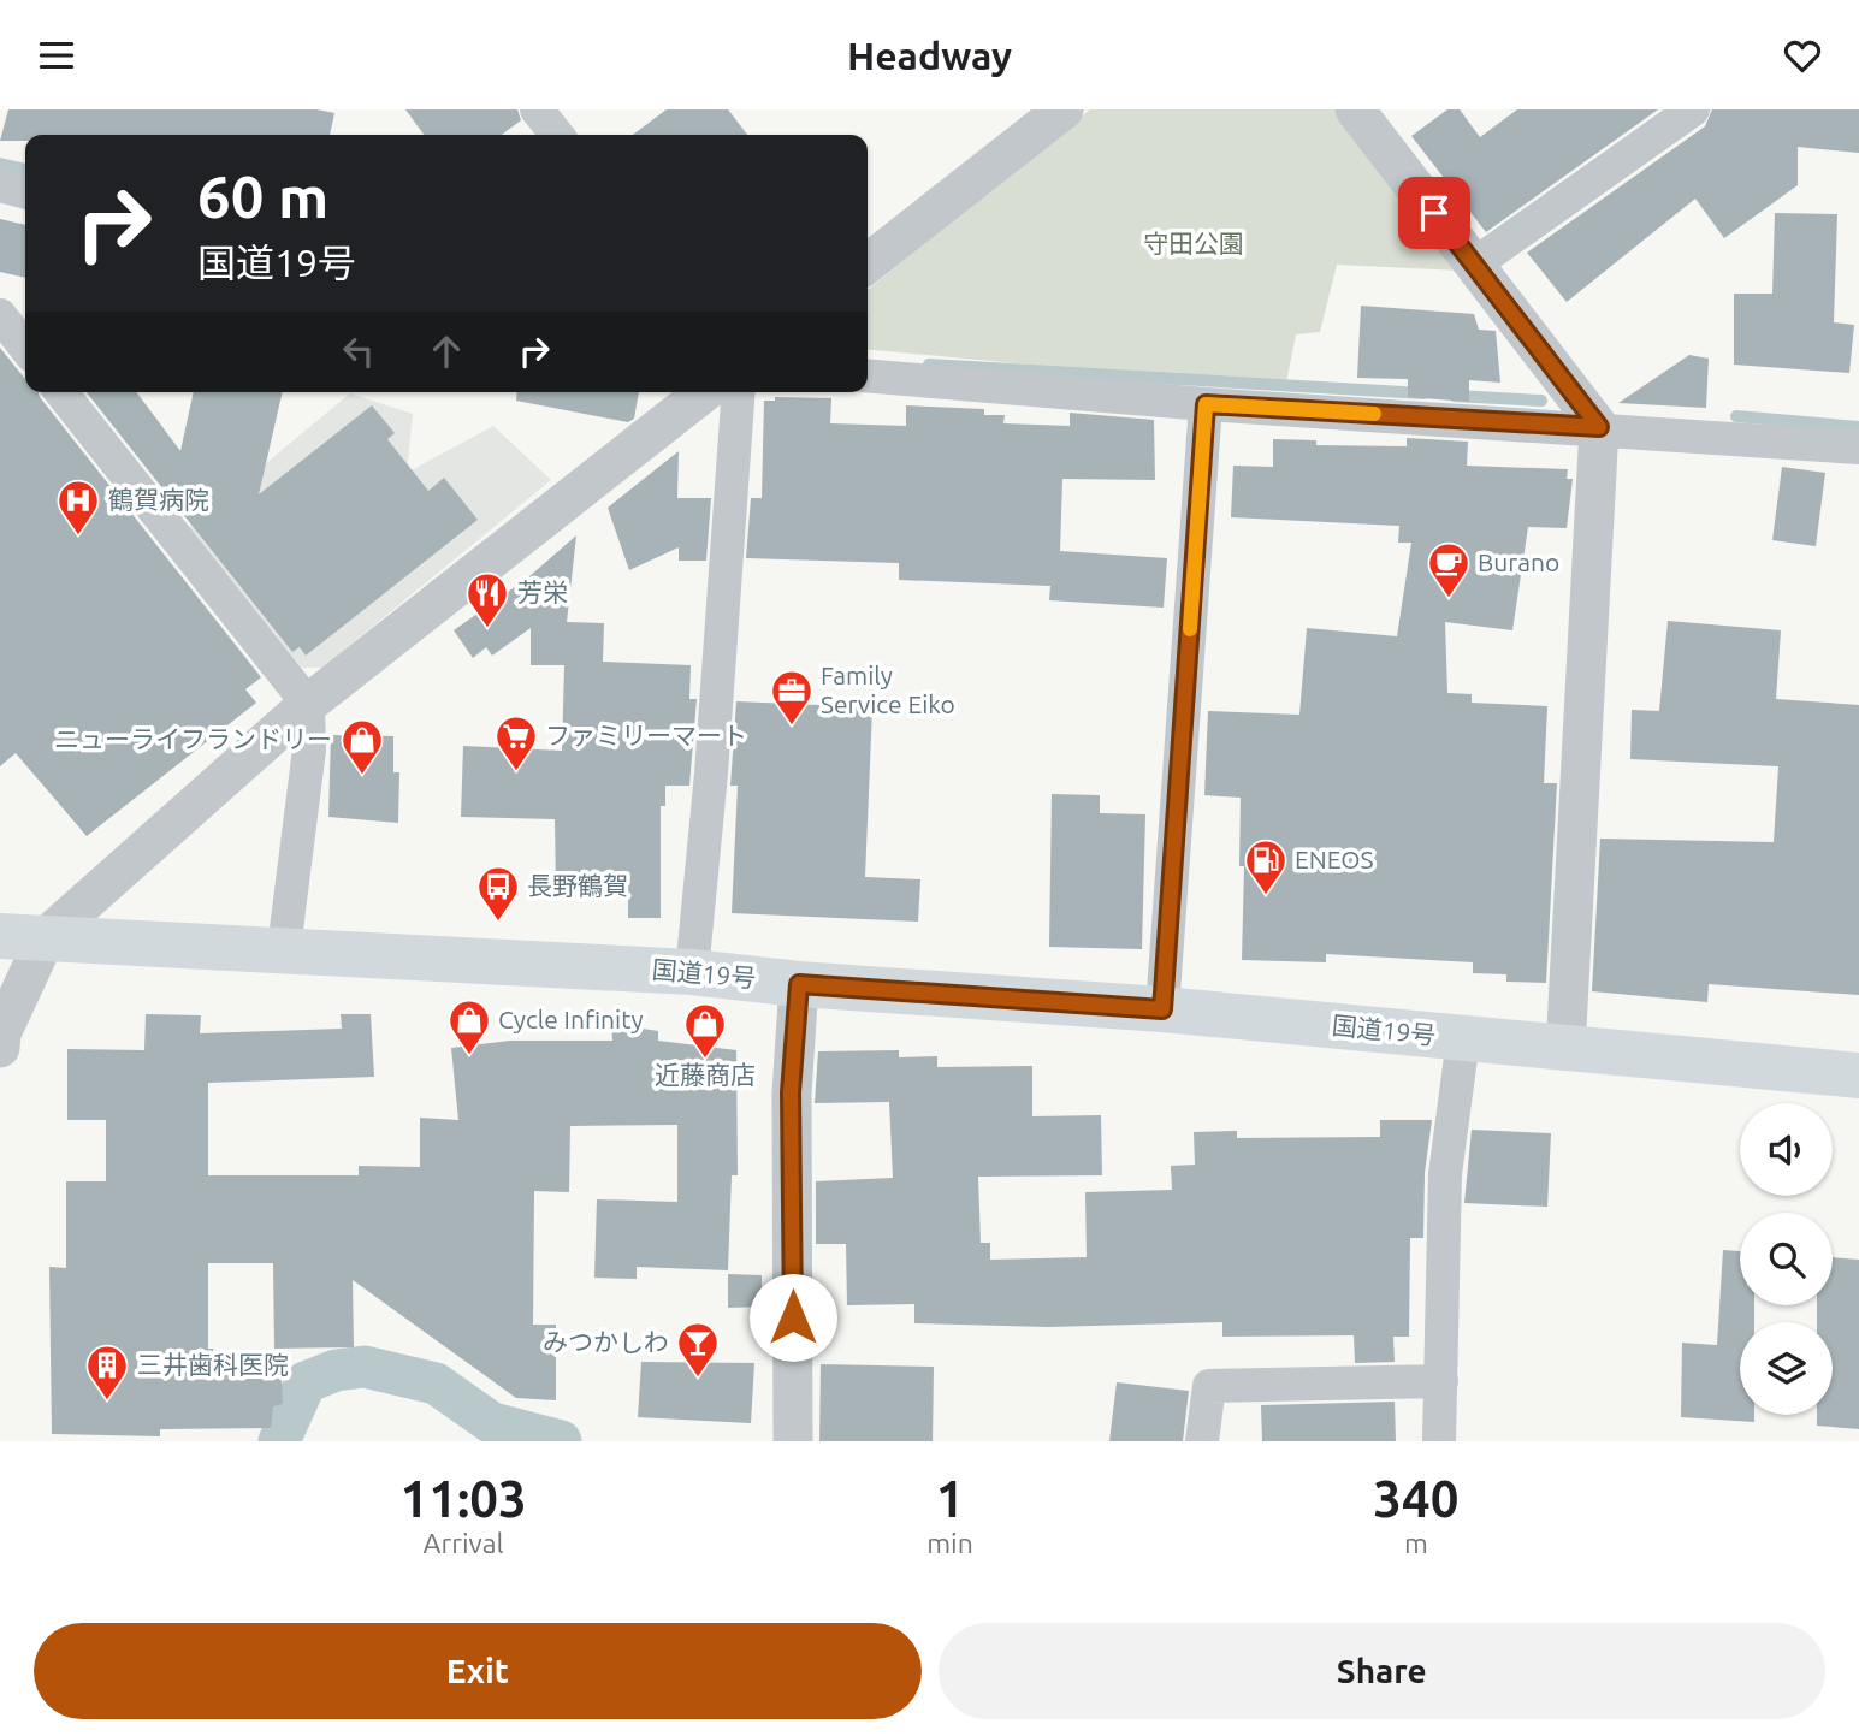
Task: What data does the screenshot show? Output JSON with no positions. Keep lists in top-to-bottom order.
{
  "streets": {
    "highway": ["国道19号"]
  },
  "parks": ["守田公園"],
  "places": {
    "hospital": ["鶴賀病院"],
    "cafe": ["Burano"],
    "restaurant": ["芳栄"],
    "office": ["Family Service Eiko"],
    "supermarket": ["ファミリーマート"],
    "shop": ["ニューライフランドリー", "Cycle Infinity", "近藤商店"],
    "fuel station": ["ENEOS"],
    "bus stop": ["長野鶴賀"],
    "bar": ["みつかしわ"],
    "building": ["三井歯科医院"]
  },
  "page": {
    "header": "Headway",
    "turn": ["60 m", "国道19号"],
    "eta": [
      "11:03",
      "Arrival",
      "1",
      "min",
      "340",
      "m"
    ],
    "buttons": ["Exit", "Share"]
  }
}
